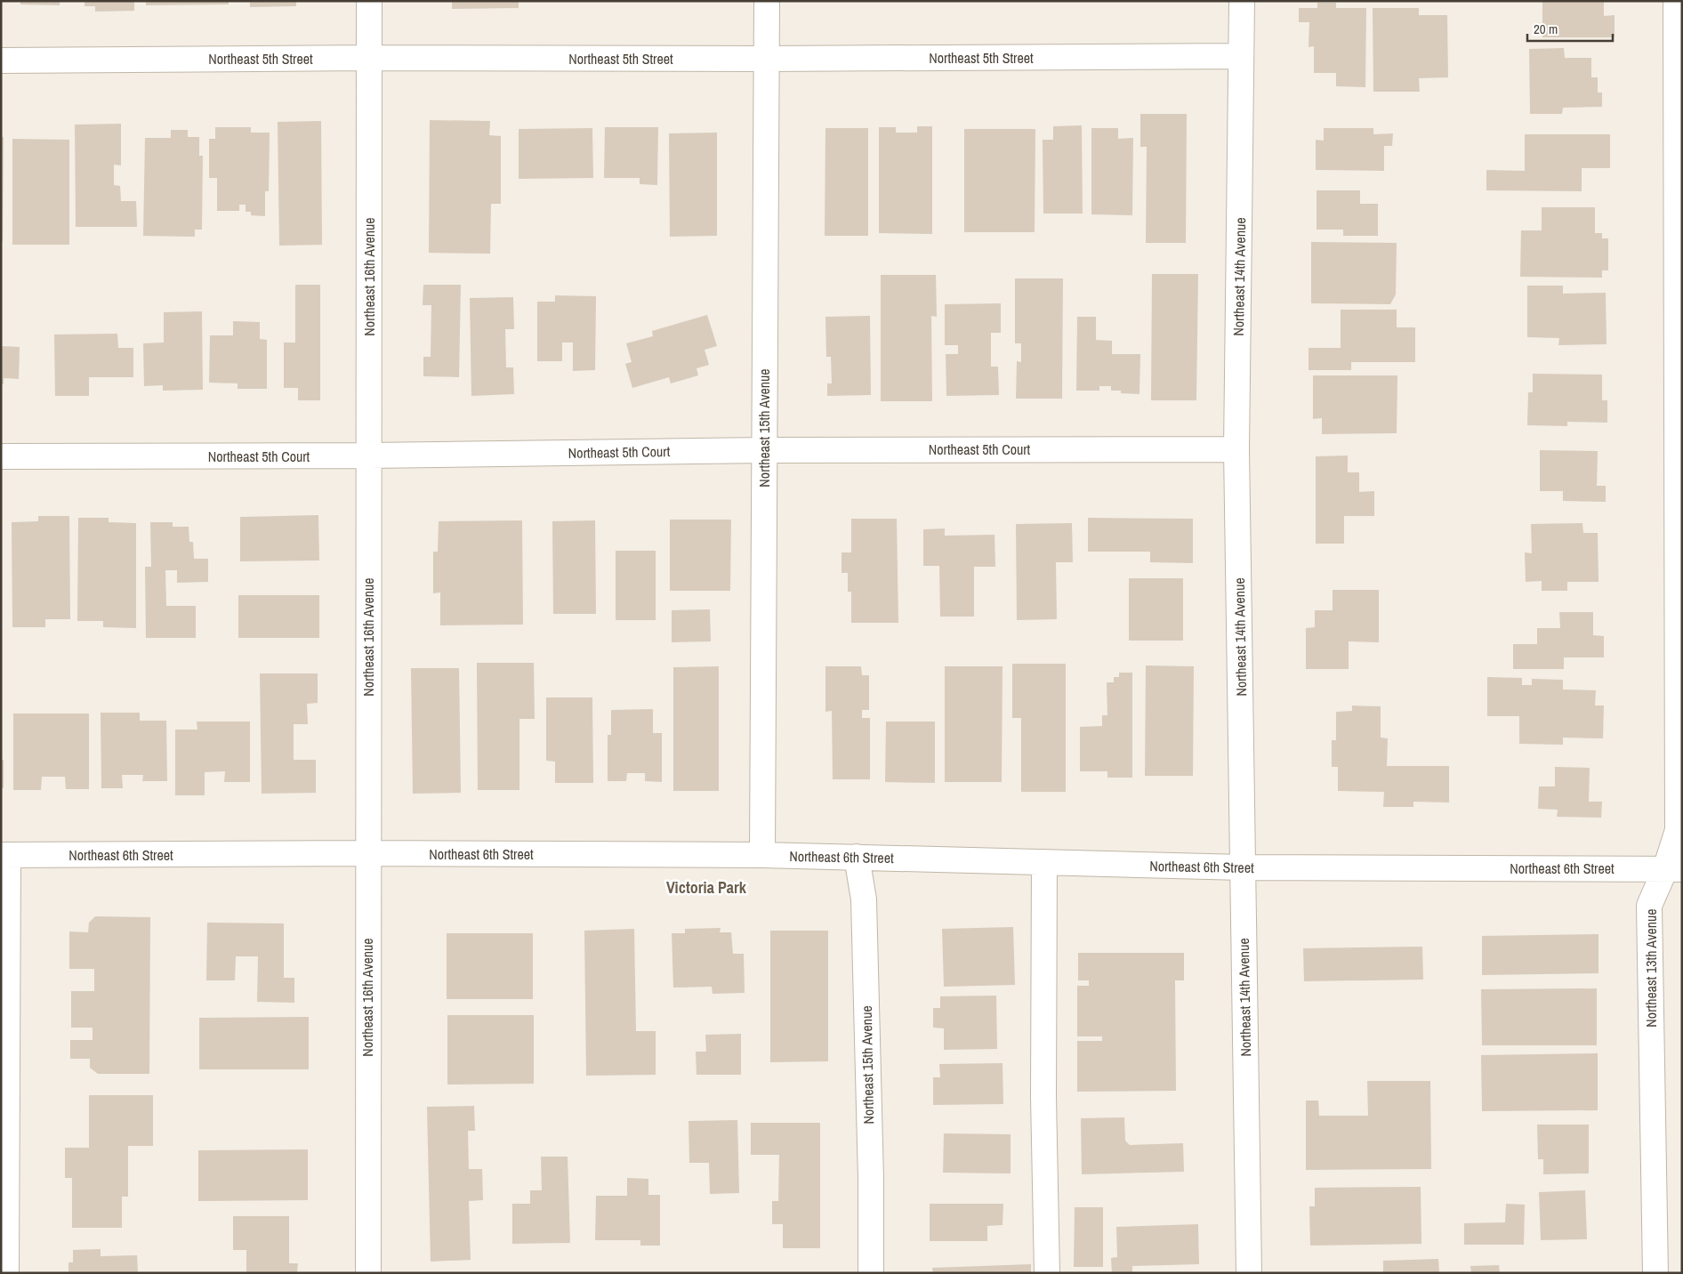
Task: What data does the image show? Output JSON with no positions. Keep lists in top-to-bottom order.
{
  "streets": {
    "street": [
      "Northeast 5th Street",
      "Northeast 16th Avenue",
      "Northeast 14th Avenue",
      "Northeast 15th Avenue",
      "Northeast 5th Court",
      "Northeast 6th Street",
      "Northeast 13th Avenue"
    ]
  },
  "crossings": [
    ["Northeast 5th Street", "Northeast 16th Avenue"],
    ["Northeast 5th Street", "Northeast 14th Avenue"],
    ["Northeast 5th Street", "Northeast 15th Avenue"],
    ["Northeast 16th Avenue", "Northeast 5th Court"],
    ["Northeast 16th Avenue", "Northeast 6th Street"],
    ["Northeast 14th Avenue", "Northeast 5th Court"],
    ["Northeast 14th Avenue", "Northeast 6th Street"],
    ["Northeast 15th Avenue", "Northeast 5th Court"],
    ["Northeast 15th Avenue", "Northeast 6th Street"],
    ["Northeast 6th Street", "Northeast 13th Avenue"]
  ],
  "districts": ["Victoria Park"],
  "scale_bar": "20 m"
}
